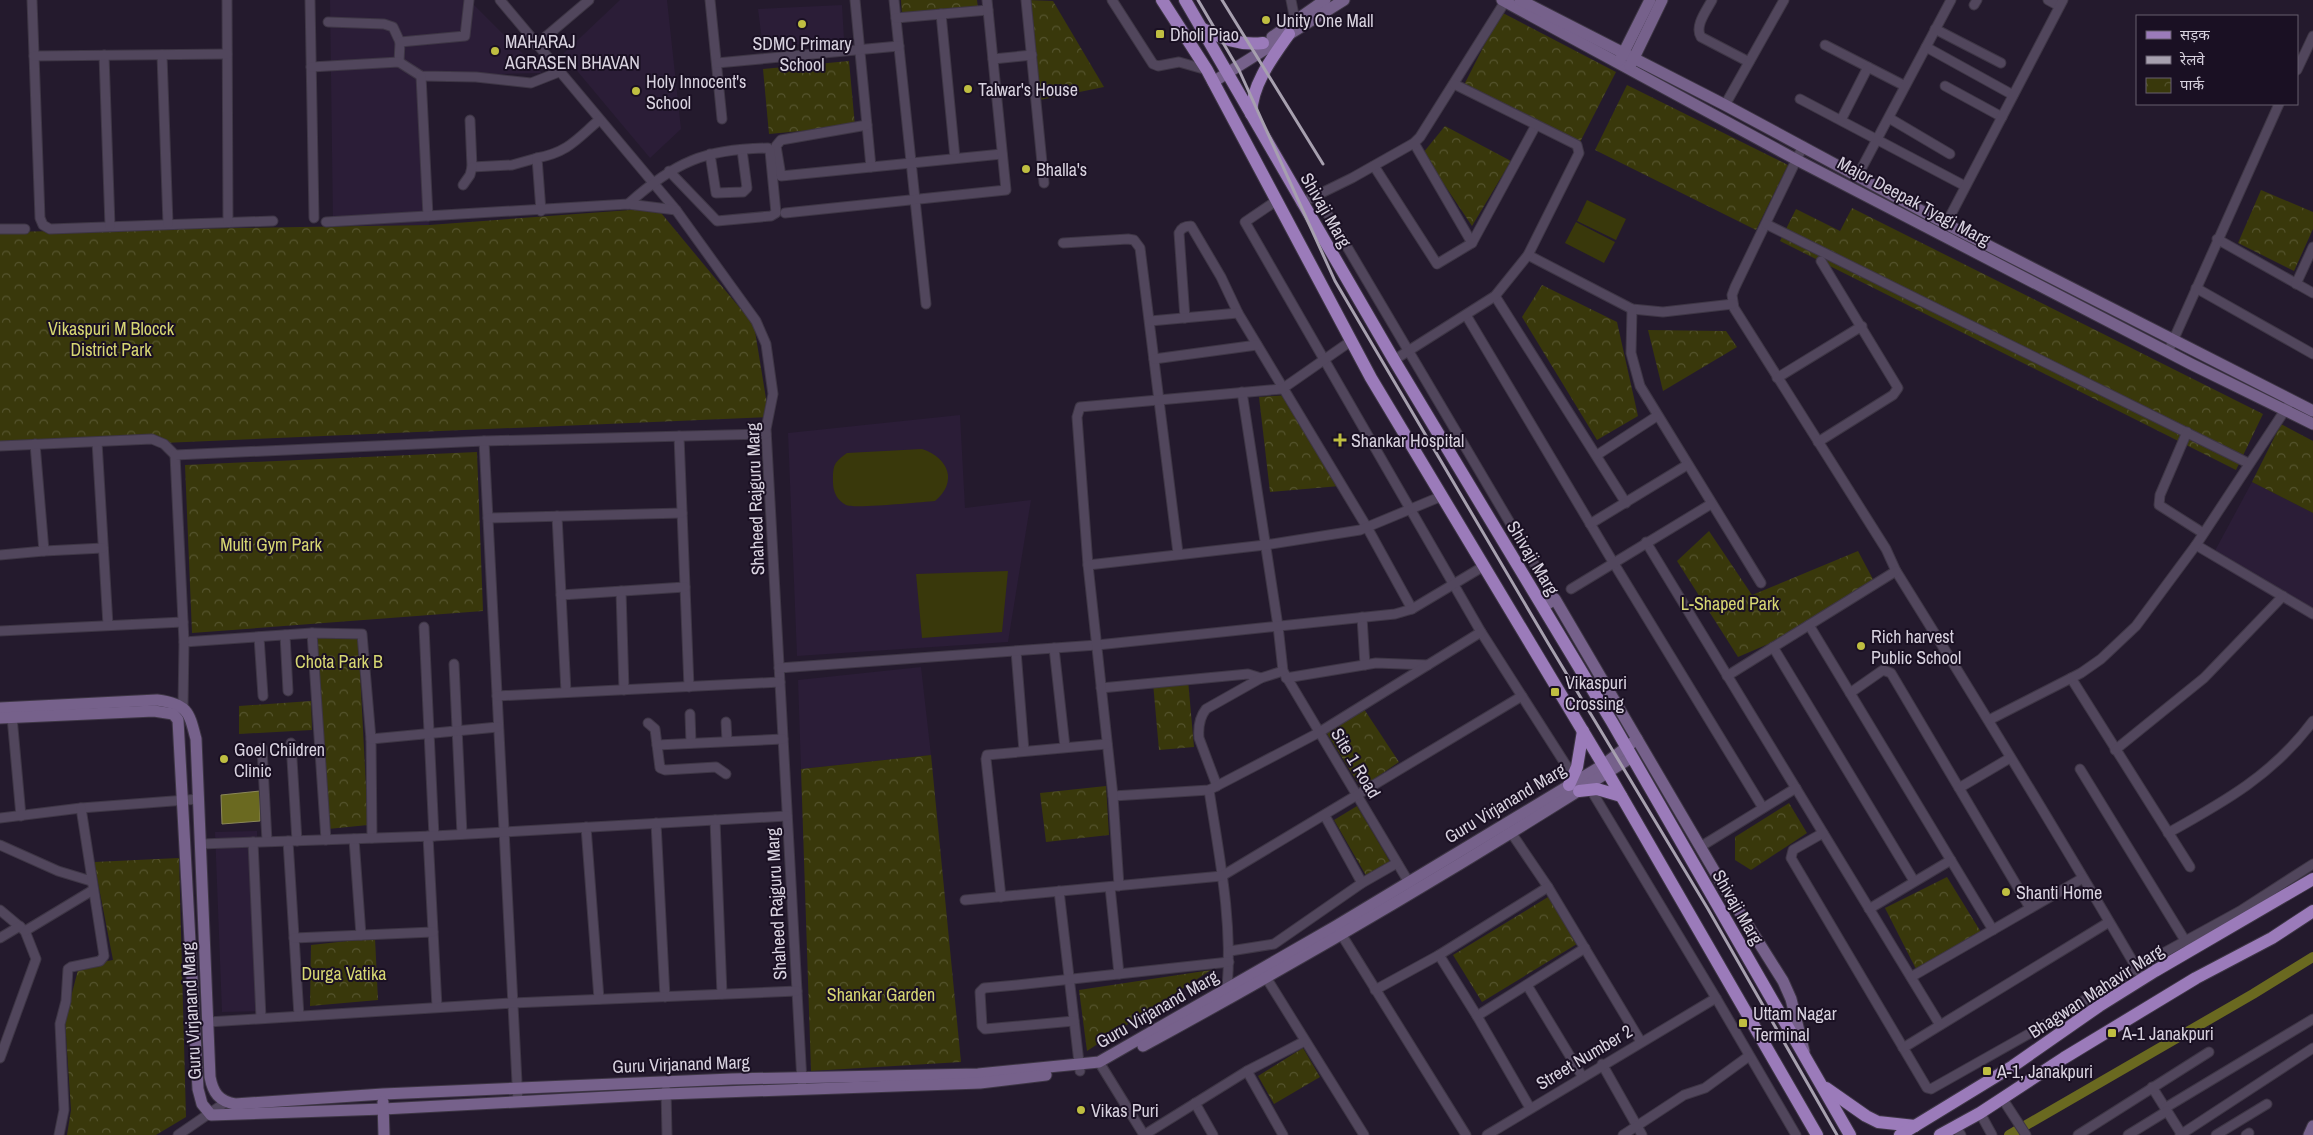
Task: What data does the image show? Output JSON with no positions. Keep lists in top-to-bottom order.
{
  "streets": {
    "main road": ["Shivaji Marg", "Bhagwan Mahavir Marg"],
    "street": [
      "Major Deepak Tyagi Marg",
      "Shaheed Rajguru Marg",
      "Site 1 Road",
      "Guru Virjanand Marg",
      "Street Number 2"
    ]
  },
  "crossings": [
    ["Shivaji Marg", "Guru Virjanand Marg"],
    ["Shaheed Rajguru Marg", "Guru Virjanand Marg"],
    ["Site 1 Road", "Guru Virjanand Marg"]
  ],
  "parks": [
    "Vikaspuri M Blocck District Park",
    "Multi Gym Park",
    "L-Shaped Park",
    "Chota Park B",
    "Durga Vatika",
    "Shankar Garden"
  ],
  "places": {
    "other": [
      "Unity One Mall",
      "SDMC Primary School",
      "MAHARAJ AGRASEN BHAVAN",
      "Talwar's House",
      "Holy Innocent's School",
      "Bhalla's",
      "Rich harvest Public School",
      "Goel Children Clinic",
      "Shanti Home",
      "Vikas Puri"
    ],
    "transit": [
      "Dholi Piao",
      "Vikaspuri Crossing",
      "Uttam Nagar Terminal",
      "A-1 Janakpuri",
      "A-1, Janakpuri"
    ],
    "health": ["Shankar Hospital"]
  },
  "legend": ["सड़क", "रेलवे", "पार्क"]
}
